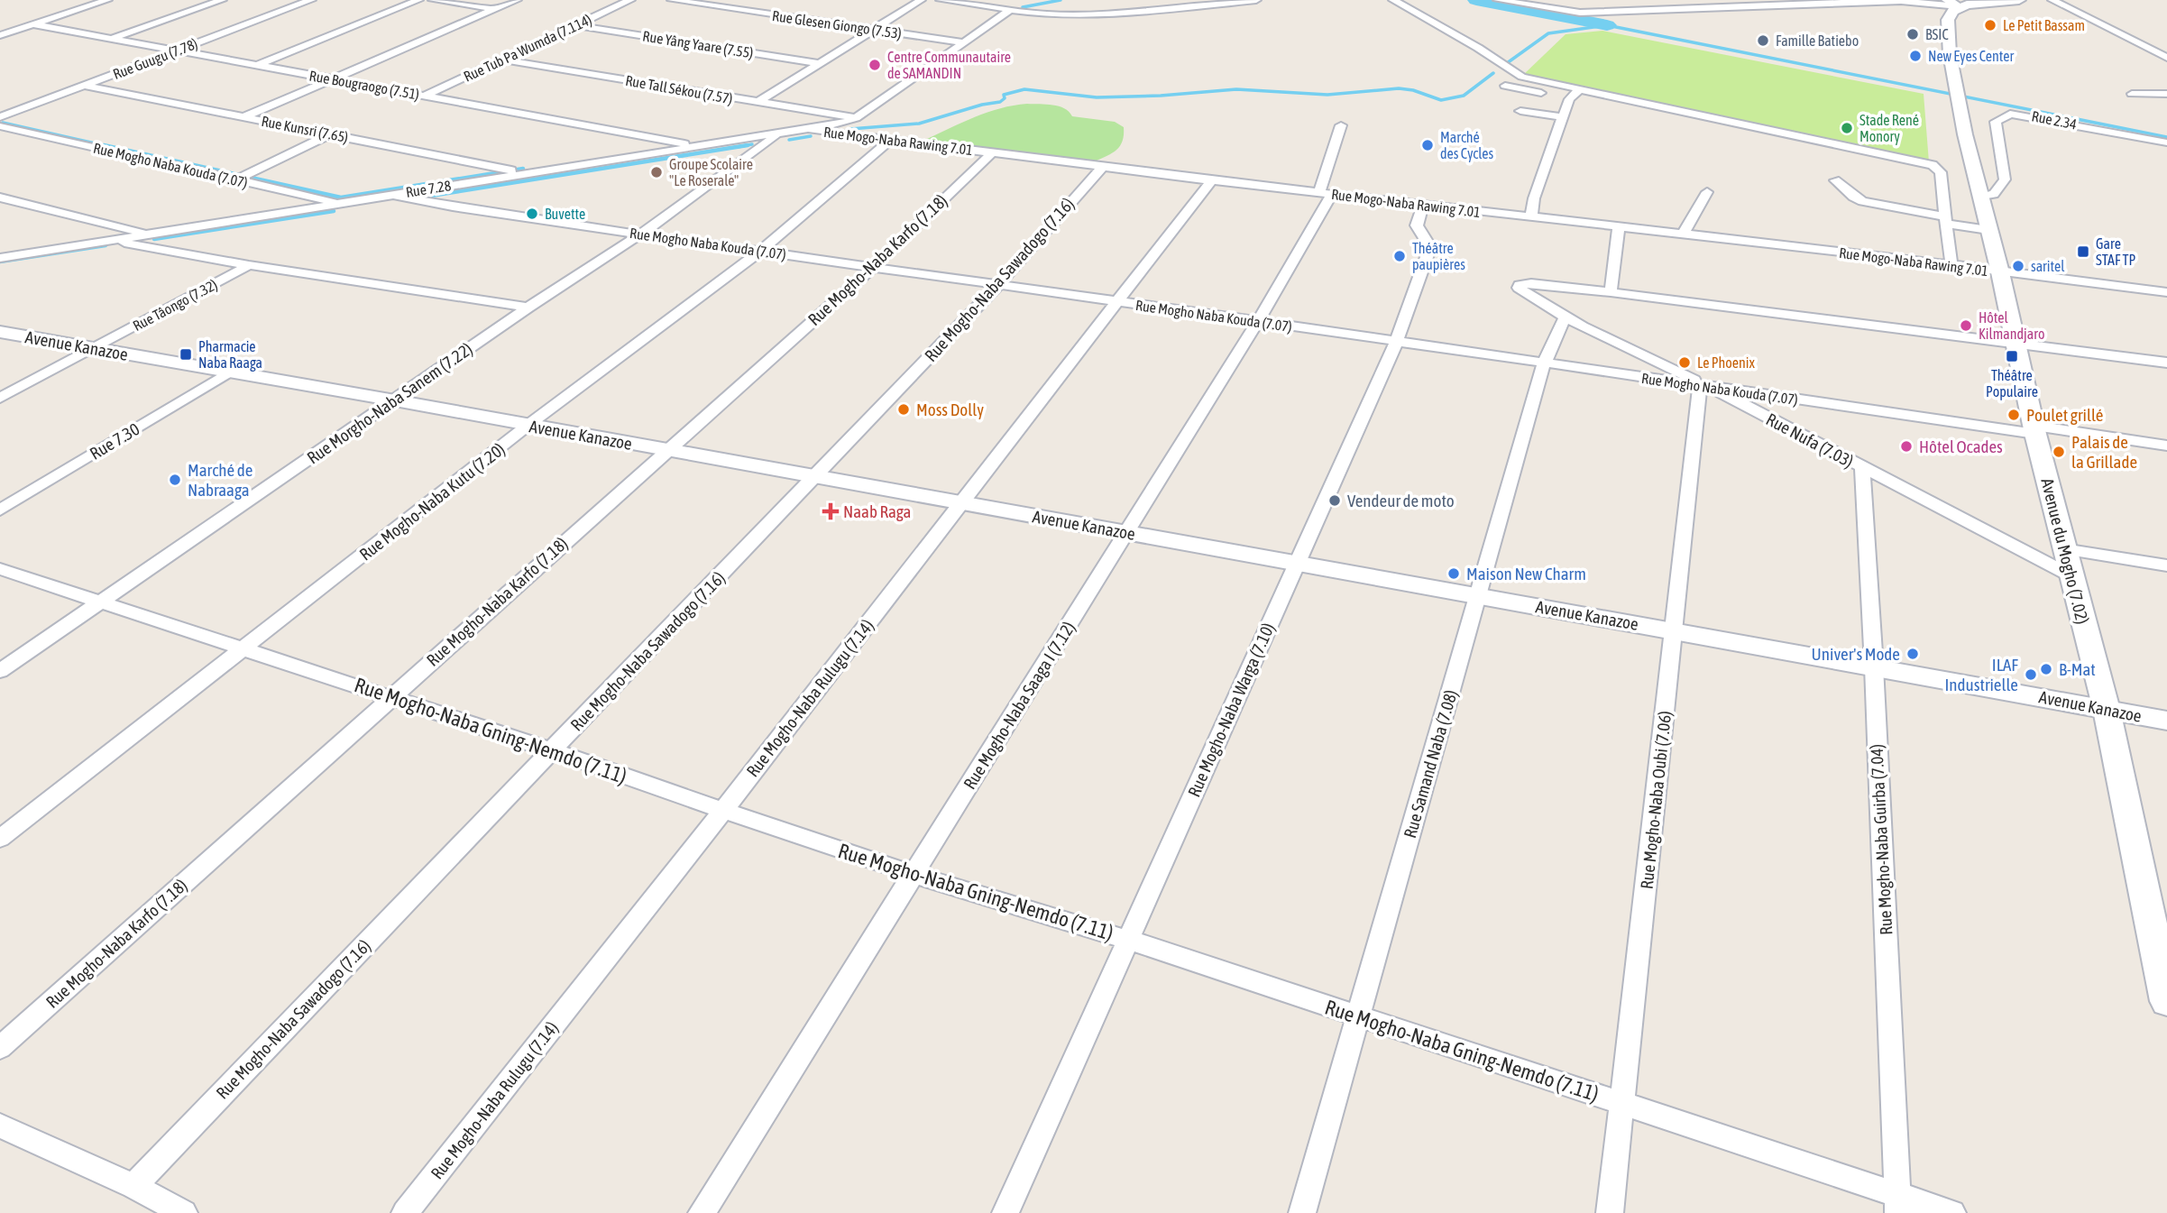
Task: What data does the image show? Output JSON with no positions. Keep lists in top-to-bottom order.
{
  "streets": {
    "main road": ["Avenue du Mogho (7.02)"],
    "street": [
      "Rue Glesen Giongo (7.53)",
      "Rue Yâng Yaare (7.55)",
      "Rue Tub Pa Wumda (7.114)",
      "Rue Guugu (7.78)",
      "Rue Bougraogo (7.51)",
      "Rue Tall Sékou (7.57)",
      "Rue 2.34",
      "Rue Kunsri (7.65)",
      "Rue Mogo-Naba Rawing 7.01",
      "Rue Mogho Naba Kouda (7.07)",
      "Rue 7.28",
      "Rue Mogho-Naba Karfo (7.18)",
      "Rue Mogho-Naba Sawadogo (7.16)",
      "Rue Tâongo (7.32)",
      "Avenue Kanazoe",
      "Rue Morgho-Naba Sanem (7.22)",
      "Rue Nufa (7.03)",
      "Rue 7.30",
      "Rue Mogho-Naba Kutu (7.20)",
      "Rue Mogho-Naba Rulugu (7.14)",
      "Rue Mogho-Naba Saaga I (7.12)",
      "Rue Mogho-Naba Warga (7.10)",
      "Rue Mogho-Naba Gning-Nemdo (7.11)",
      "Rue Samand Naba (7.08)",
      "Rue Mogho-Naba Oubi (7.06)",
      "Rue Mogho-Naba Guirba (7.04)"
    ]
  },
  "crossings": [
    ["Rue Yâng Yaare (7.55)", "Rue Tub Pa Wumda (7.114)"],
    ["Rue Tub Pa Wumda (7.114)", "Rue Bougraogo (7.51)"],
    ["Rue Tub Pa Wumda (7.114)", "Rue Tall Sékou (7.57)"],
    ["Rue Guugu (7.78)", "Rue Bougraogo (7.51)"],
    ["Rue Guugu (7.78)", "Rue Kunsri (7.65)"],
    ["Rue Bougraogo (7.51)", "Rue 7.28"],
    ["Rue Tall Sékou (7.57)", "Rue 7.28"],
    ["Rue 2.34", "Avenue du Mogho (7.02)"],
    ["Rue Kunsri (7.65)", "Rue 7.28"],
    ["Rue Mogo-Naba Rawing 7.01", "Rue 7.28"],
    ["Rue Mogo-Naba Rawing 7.01", "Rue Mogho-Naba Karfo (7.18)"],
    ["Rue Mogo-Naba Rawing 7.01", "Rue Mogho-Naba Sawadogo (7.16)"],
    ["Rue Mogo-Naba Rawing 7.01", "Rue Mogho-Naba Kutu (7.20)"],
    ["Rue Mogo-Naba Rawing 7.01", "Avenue du Mogho (7.02)"],
    ["Rue Mogo-Naba Rawing 7.01", "Rue Mogho-Naba Rulugu (7.14)"],
    ["Rue Mogo-Naba Rawing 7.01", "Rue Mogho-Naba Saaga I (7.12)"],
    ["Rue Mogo-Naba Rawing 7.01", "Rue Mogho-Naba Warga (7.10)"],
    ["Rue Mogho Naba Kouda (7.07)", "Rue 7.28"],
    ["Rue Mogho Naba Kouda (7.07)", "Rue Mogho-Naba Karfo (7.18)"],
    ["Rue Mogho Naba Kouda (7.07)", "Rue Mogho-Naba Sawadogo (7.16)"],
    ["Rue Mogho Naba Kouda (7.07)", "Rue Morgho-Naba Sanem (7.22)"],
    ["Rue Mogho Naba Kouda (7.07)", "Rue Nufa (7.03)"],
    ["Rue Mogho Naba Kouda (7.07)", "Rue Mogho-Naba Kutu (7.20)"],
    ["Rue Mogho Naba Kouda (7.07)", "Avenue du Mogho (7.02)"],
    ["Rue Mogho Naba Kouda (7.07)", "Rue Mogho-Naba Rulugu (7.14)"],
    ["Rue Mogho Naba Kouda (7.07)", "Rue Mogho-Naba Saaga I (7.12)"],
    ["Rue Mogho Naba Kouda (7.07)", "Rue Mogho-Naba Warga (7.10)"],
    ["Rue Mogho Naba Kouda (7.07)", "Rue Samand Naba (7.08)"],
    ["Rue Mogho Naba Kouda (7.07)", "Rue Mogho-Naba Oubi (7.06)"],
    ["Rue 7.28", "Rue Morgho-Naba Sanem (7.22)"],
    ["Rue Mogho-Naba Karfo (7.18)", "Avenue Kanazoe"],
    ["Rue Mogho-Naba Karfo (7.18)", "Rue Mogho-Naba Gning-Nemdo (7.11)"],
    ["Rue Mogho-Naba Sawadogo (7.16)", "Avenue Kanazoe"],
    ["Rue Mogho-Naba Sawadogo (7.16)", "Rue Mogho-Naba Gning-Nemdo (7.11)"],
    ["Rue Tâongo (7.32)", "Avenue Kanazoe"],
    ["Avenue Kanazoe", "Rue Morgho-Naba Sanem (7.22)"],
    ["Avenue Kanazoe", "Rue 7.30"],
    ["Avenue Kanazoe", "Rue Mogho-Naba Kutu (7.20)"],
    ["Avenue Kanazoe", "Avenue du Mogho (7.02)"],
    ["Avenue Kanazoe", "Rue Mogho-Naba Rulugu (7.14)"],
    ["Avenue Kanazoe", "Rue Mogho-Naba Saaga I (7.12)"],
    ["Avenue Kanazoe", "Rue Mogho-Naba Warga (7.10)"],
    ["Avenue Kanazoe", "Rue Samand Naba (7.08)"],
    ["Avenue Kanazoe", "Rue Mogho-Naba Oubi (7.06)"],
    ["Avenue Kanazoe", "Rue Mogho-Naba Guirba (7.04)"],
    ["Rue Morgho-Naba Sanem (7.22)", "Rue Mogho-Naba Gning-Nemdo (7.11)"],
    ["Rue Nufa (7.03)", "Avenue du Mogho (7.02)"],
    ["Rue Nufa (7.03)", "Rue Samand Naba (7.08)"],
    ["Rue Nufa (7.03)", "Rue Mogho-Naba Oubi (7.06)"],
    ["Rue Nufa (7.03)", "Rue Mogho-Naba Guirba (7.04)"],
    ["Rue Mogho-Naba Kutu (7.20)", "Rue Mogho-Naba Gning-Nemdo (7.11)"],
    ["Rue Mogho-Naba Rulugu (7.14)", "Rue Mogho-Naba Gning-Nemdo (7.11)"],
    ["Rue Mogho-Naba Saaga I (7.12)", "Rue Mogho-Naba Gning-Nemdo (7.11)"],
    ["Rue Mogho-Naba Warga (7.10)", "Rue Mogho-Naba Gning-Nemdo (7.11)"],
    ["Rue Mogho-Naba Gning-Nemdo (7.11)", "Rue Samand Naba (7.08)"],
    ["Rue Mogho-Naba Gning-Nemdo (7.11)", "Rue Mogho-Naba Oubi (7.06)"],
    ["Rue Mogho-Naba Gning-Nemdo (7.11)", "Rue Mogho-Naba Guirba (7.04)"]
  ],
  "places": {
    "other": [
      "Le Petit Bassam",
      "BSIC",
      "Famille Batiebo",
      "New Eyes Center",
      "Centre Communautaire de SAMANDIN",
      "Stade René Monory",
      "Marché des Cycles",
      "Groupe Scolaire \"Le Roserale\"",
      "Buvette",
      "Théâtre paupières",
      "saritel",
      "Hôtel Kilmandjaro",
      "Le Phoenix",
      "Moss Dolly",
      "Poulet grillé",
      "Hôtel Ocades",
      "Palais de la Grillade",
      "Marché de Nabraaga",
      "Vendeur de moto",
      "Maison New Charm",
      "Univer's Mode",
      "B-Mat",
      "ILAF Industrielle"
    ],
    "transit": ["Gare STAF TP", "Pharmacie Naba Raaga", "Théâtre Populaire"],
    "health": ["Naab Raga"]
  }
}
